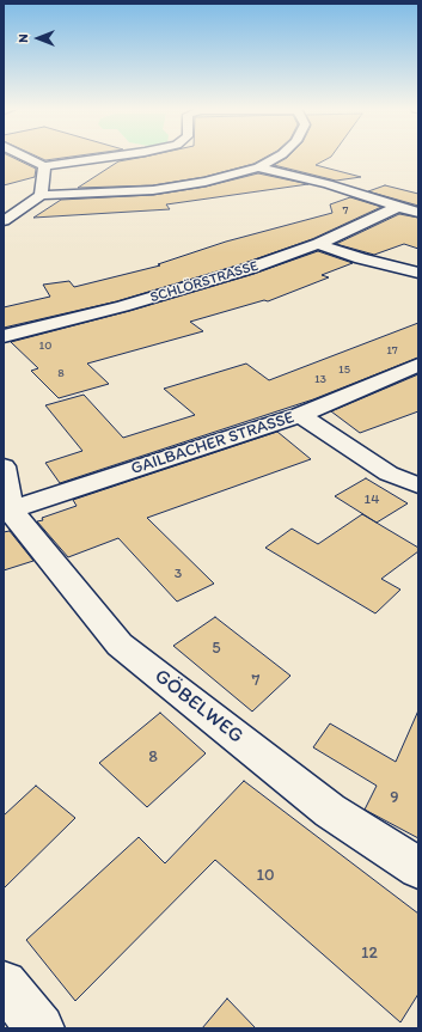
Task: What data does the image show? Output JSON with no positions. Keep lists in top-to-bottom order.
{
  "streets": {
    "street": ["SCHLÖRSTRASSE", "GAILBACHER STRASSE", "GÖBELWEG"]
  },
  "crossings": [
    ["GAILBACHER STRASSE", "GÖBELWEG"]
  ],
  "house_numbers": [
    "7",
    "10",
    "17",
    "15",
    "8",
    "13",
    "14",
    "3",
    "5",
    "7",
    "8",
    "9",
    "10",
    "12"
  ],
  "north": "left"
}
